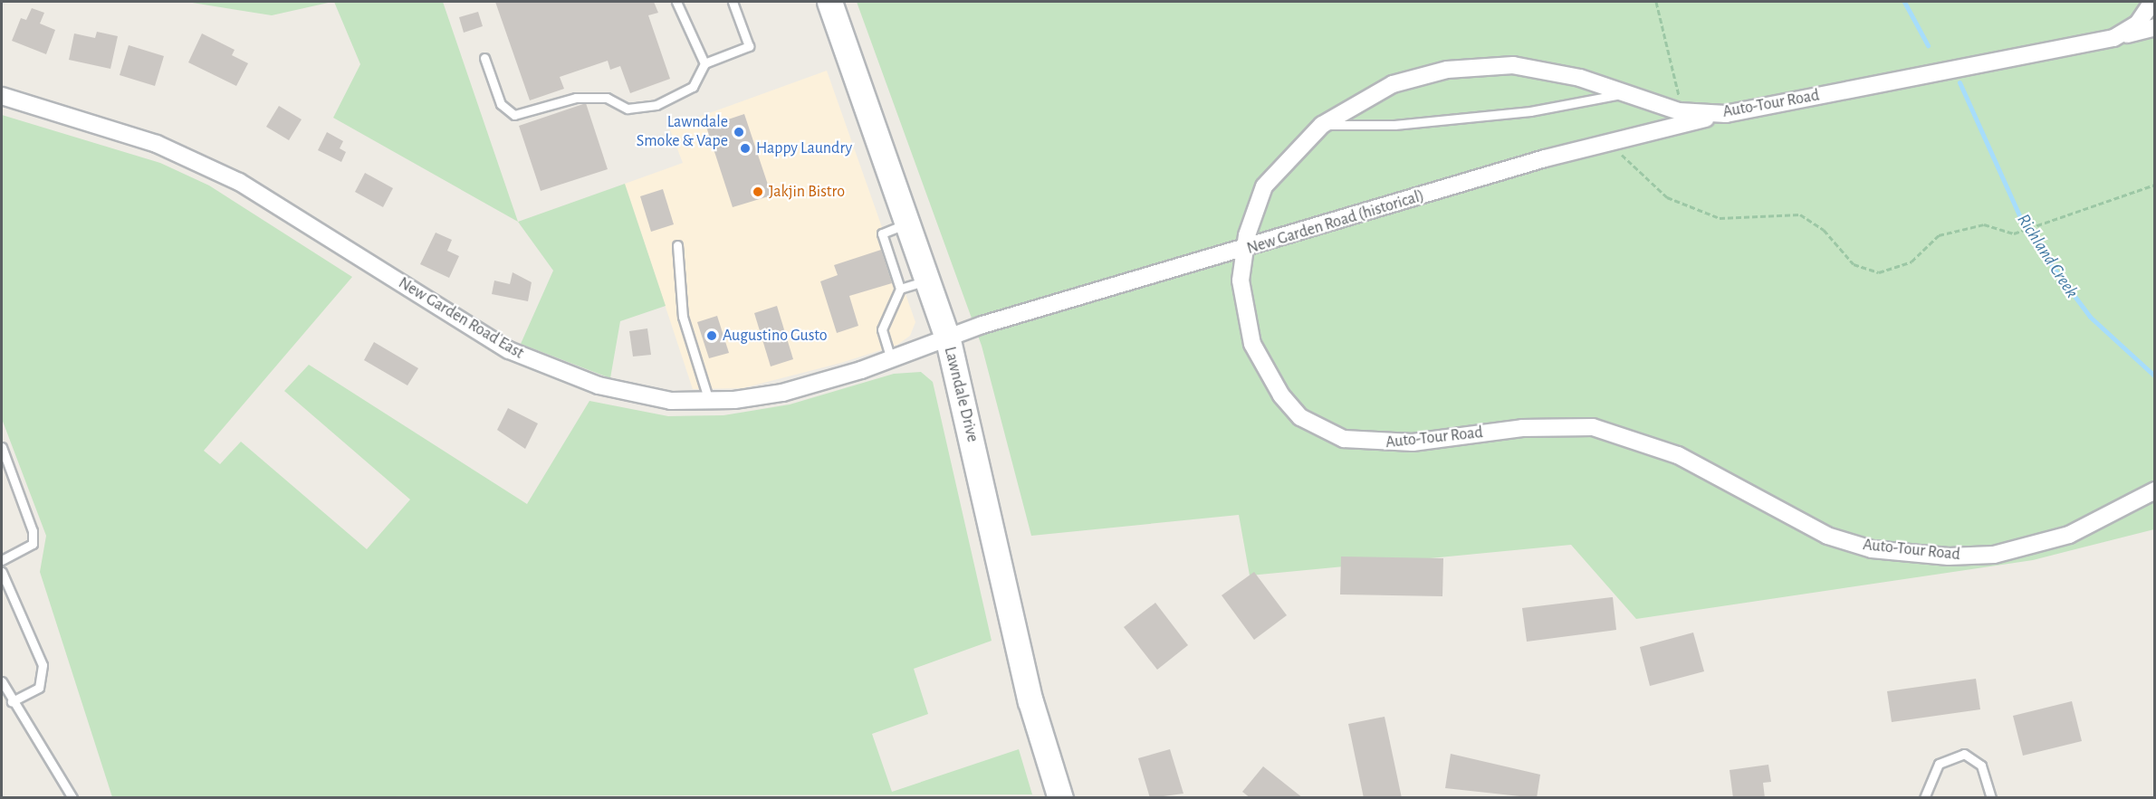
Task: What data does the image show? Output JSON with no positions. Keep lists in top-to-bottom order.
{
  "streets": {
    "main road": ["Lawndale Drive"],
    "street": ["Auto-Tour Road", "New Garden Road (historical)", "New Garden Road East"]
  },
  "crossings": [
    ["Auto-Tour Road", "New Garden Road (historical)"],
    ["New Garden Road (historical)", "New Garden Road East"],
    ["New Garden Road (historical)", "Lawndale Drive"],
    ["New Garden Road East", "Lawndale Drive"]
  ],
  "water": ["Richland Creek"],
  "places": [
    "Lawndale Smoke & Vape",
    "Happy Laundry",
    "Jakjin Bistro",
    "Augustino Gusto"
  ]
}
